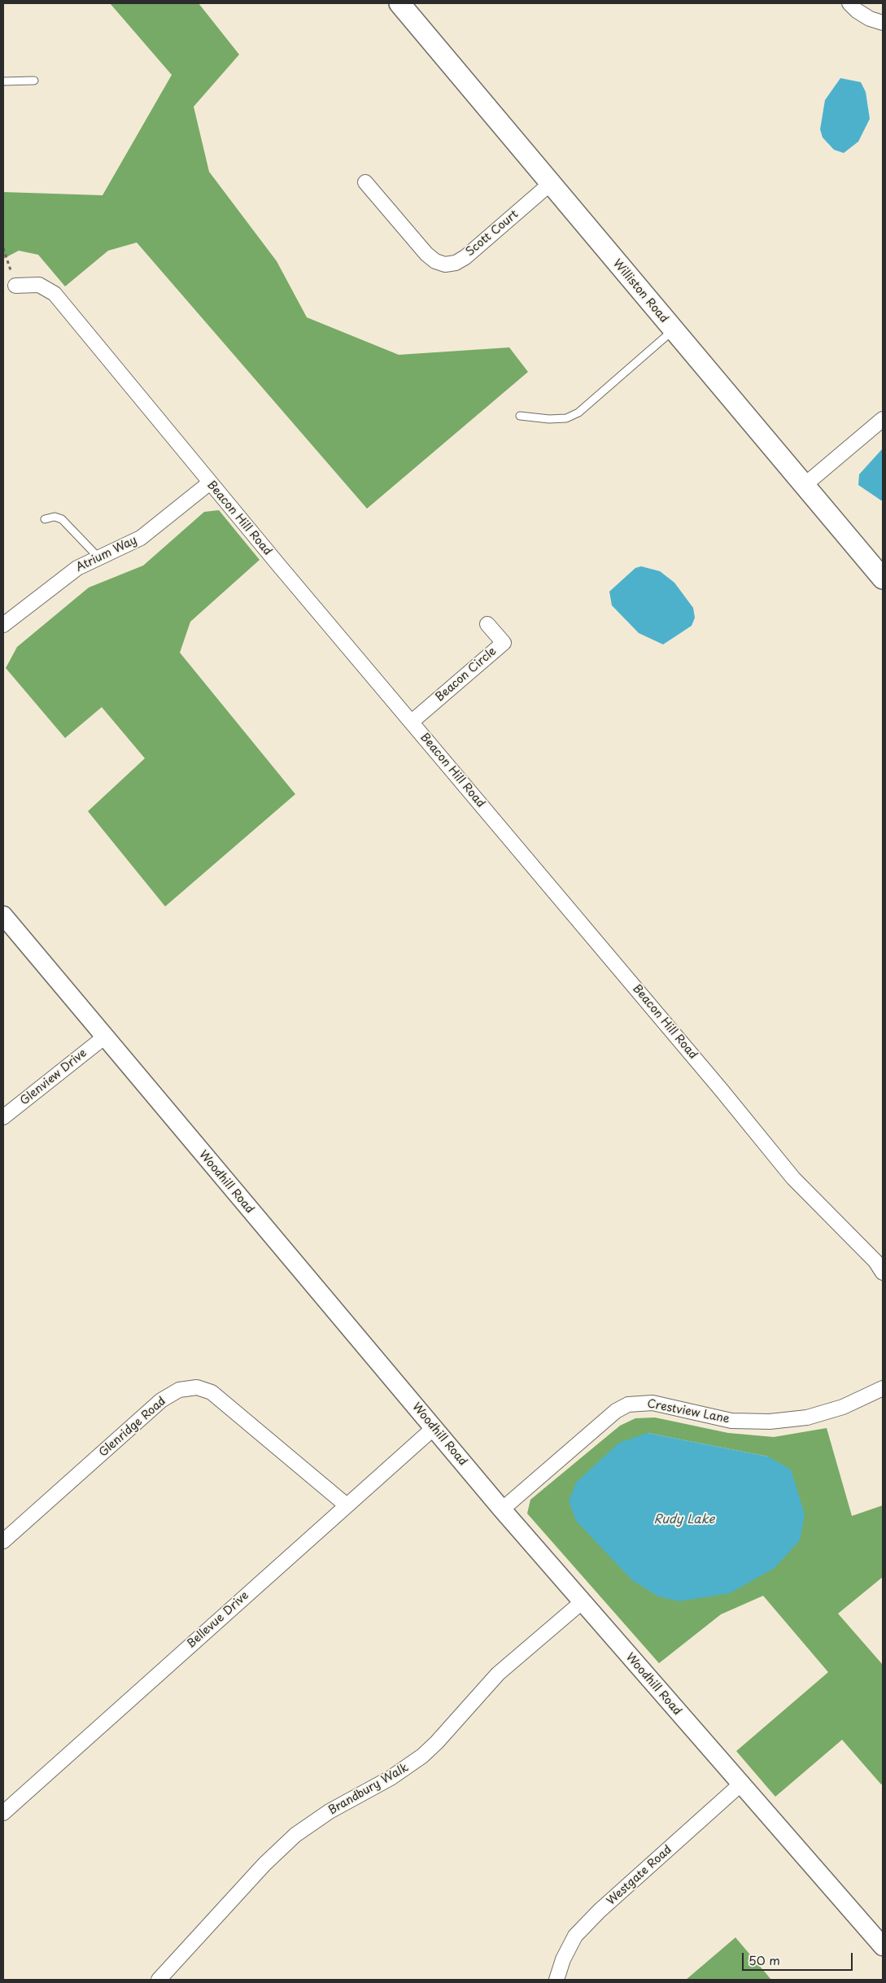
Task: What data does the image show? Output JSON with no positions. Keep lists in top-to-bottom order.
{
  "streets": {
    "main road": ["Williston Road"],
    "street": [
      "Scott Court",
      "Beacon Hill Road",
      "Atrium Way",
      "Beacon Circle",
      "Glenview Drive",
      "Woodhill Road",
      "Crestview Lane",
      "Glenridge Road",
      "Bellevue Drive",
      "Brandbury Walk",
      "Westgate Road"
    ]
  },
  "crossings": [
    ["Scott Court", "Williston Road"],
    ["Beacon Hill Road", "Atrium Way"],
    ["Beacon Hill Road", "Beacon Circle"],
    ["Glenview Drive", "Woodhill Road"],
    ["Woodhill Road", "Crestview Lane"],
    ["Woodhill Road", "Bellevue Drive"],
    ["Woodhill Road", "Brandbury Walk"],
    ["Woodhill Road", "Westgate Road"],
    ["Glenridge Road", "Bellevue Drive"]
  ],
  "water": ["Rudy Lake"],
  "scale_bar": "50 m"
}
